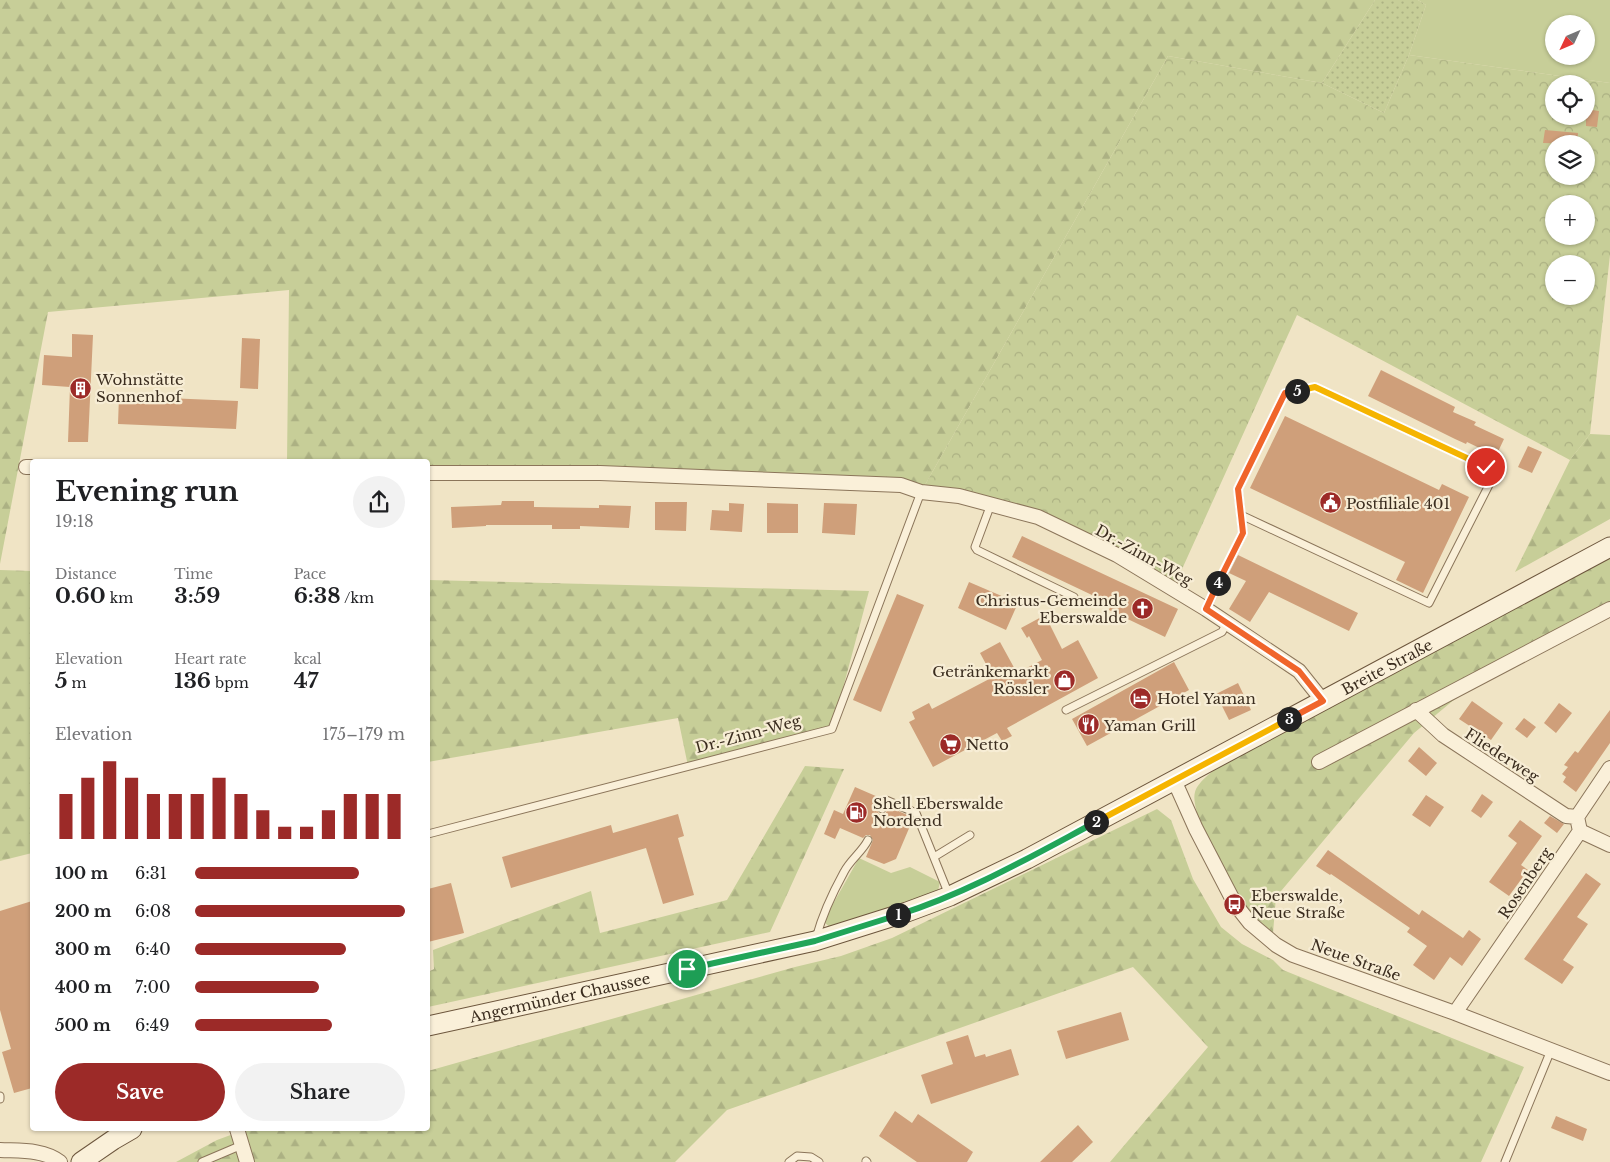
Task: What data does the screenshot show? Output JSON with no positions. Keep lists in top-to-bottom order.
{
  "streets": {
    "main road": ["Breite Straße", "Angermünder Chaussee"],
    "street": [
      "Dr.-Zinn-Weg",
      "Fliederweg",
      "Rosenberg",
      "Neue Straße"
    ]
  },
  "crossings": [
    ["Dr.-Zinn-Weg", "Breite Straße"],
    ["Breite Straße", "Neue Straße"],
    ["Breite Straße", "Angermünder Chaussee"],
    ["Fliederweg", "Rosenberg"],
    ["Rosenberg", "Neue Straße"]
  ],
  "places": {
    "building": ["Wohnstätte Sonnenhof"],
    "public building": ["Postfiliale 401"],
    "church": ["Christus-Gemeinde Eberswalde"],
    "shop": ["Getränkemarkt Rössler"],
    "hotel": ["Hotel Yaman"],
    "restaurant": ["Yaman Grill"],
    "supermarket": ["Netto"],
    "fuel station": ["Shell Eberswalde Nordend"],
    "bus stop": ["Eberswalde, Neue Straße"]
  },
  "north": "bottom left",
  "page": {
    "map_buttons": ["+", "−"],
    "pins": [
      "5",
      "4",
      "3",
      "2",
      "1"
    ],
    "heading": ["Evening run", "19:18"],
    "stats": [
      ["Distance", "0.60 km"],
      ["Time", "3:59"],
      ["Pace", "6:38 /km"],
      ["Elevation", "5 m"],
      ["Heart rate", "136 bpm"],
      ["kcal", "47"]
    ],
    "chart": ["Elevation", "175–179 m"],
    "list": [
      {
        "name": "100 m",
        "note": "6:31"
      },
      {
        "name": "200 m",
        "note": "6:08"
      },
      {
        "name": "300 m",
        "note": "6:40"
      },
      {
        "name": "400 m",
        "note": "7:00"
      },
      {
        "name": "500 m",
        "note": "6:49"
      }
    ],
    "buttons": ["Save", "Share"]
  }
}
